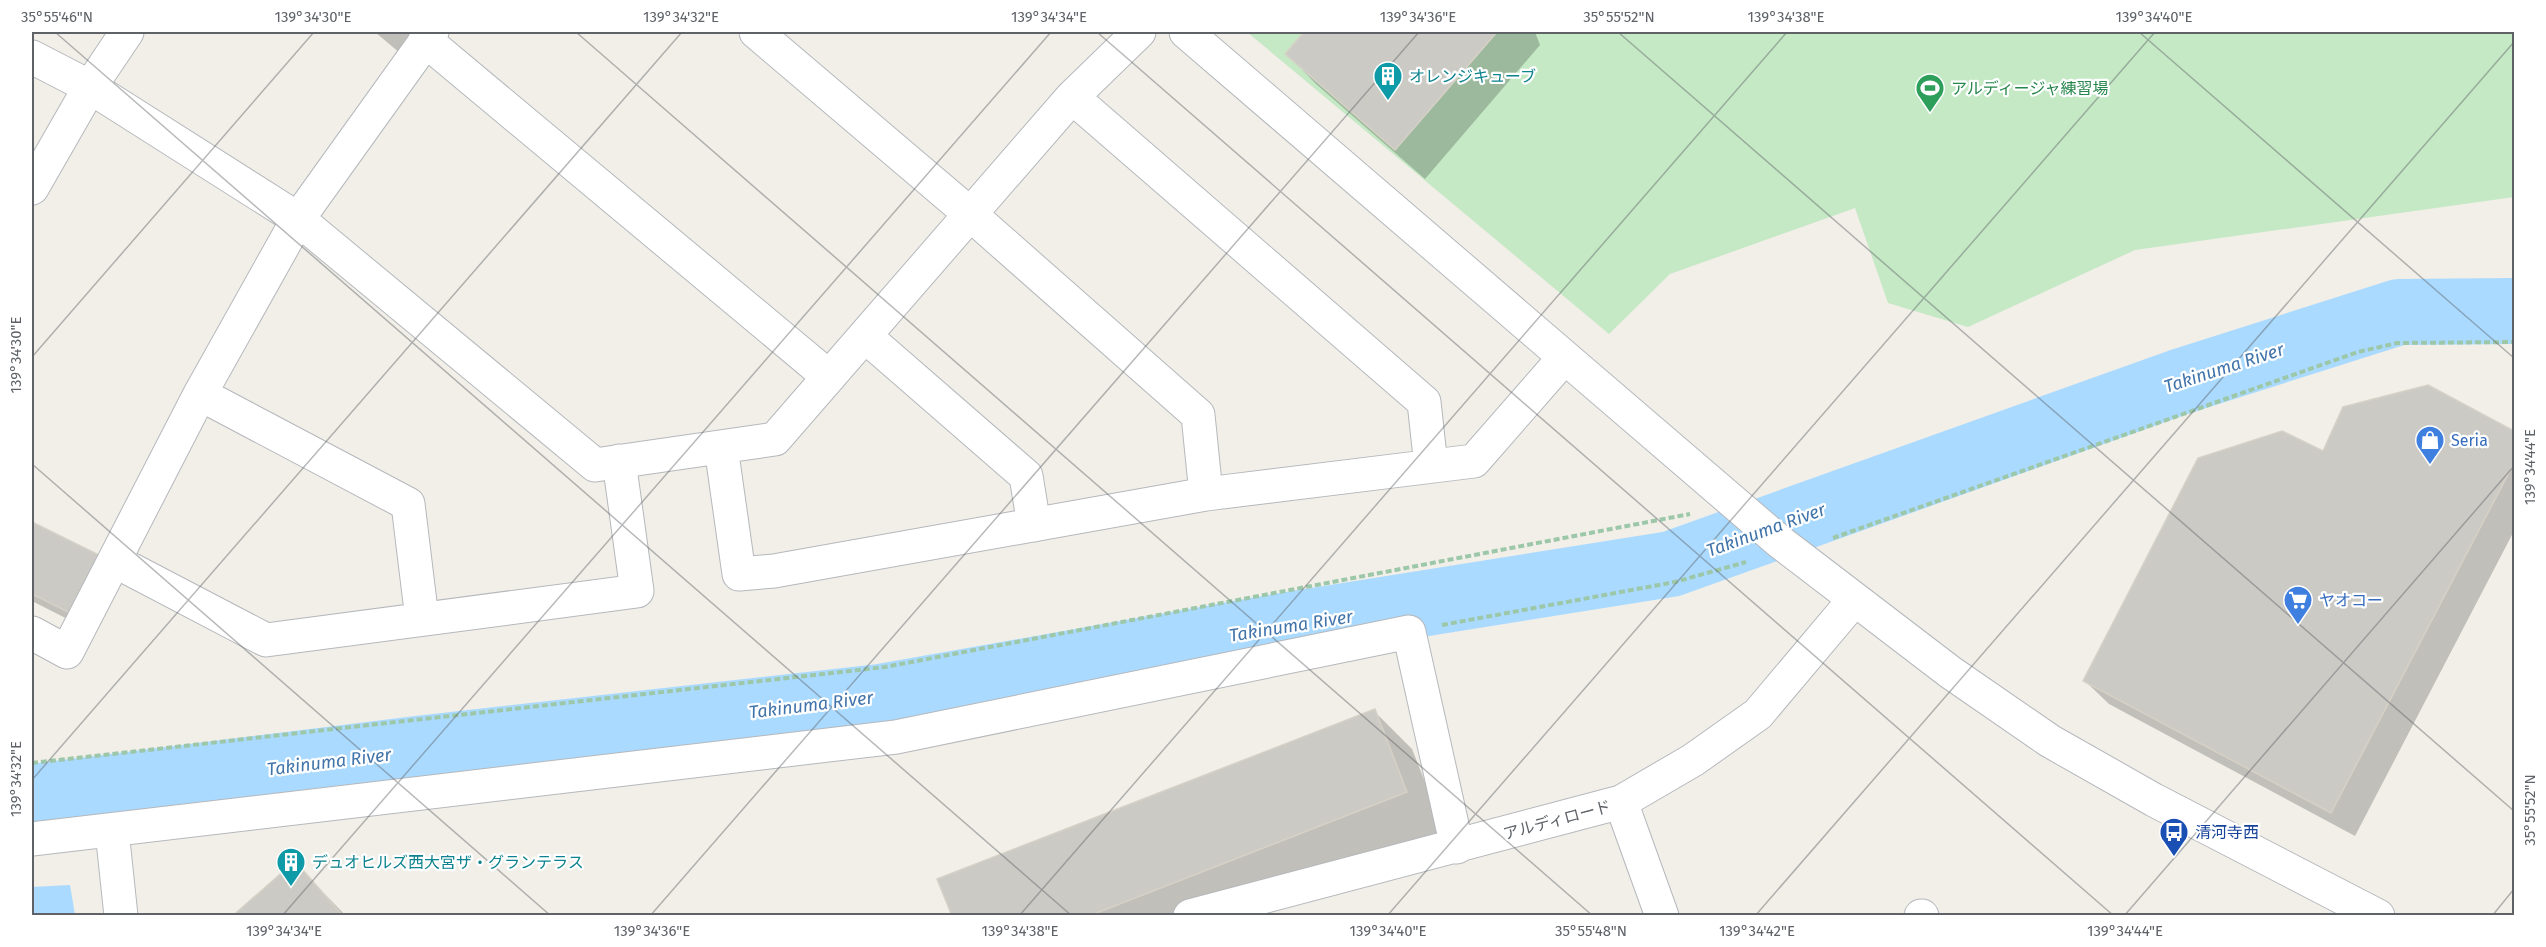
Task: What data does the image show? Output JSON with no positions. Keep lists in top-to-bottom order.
{
  "streets": {
    "street": ["アルディロード"]
  },
  "water": ["Takinuma River"],
  "places": {
    "building": ["オレンジキューブ", "デュオヒルズ西大宮ザ・グランテラス"],
    "sports": ["アルディージャ練習場"],
    "shop": ["Seria"],
    "supermarket": ["ヤオコー"],
    "bus stop": ["清河寺西"]
  },
  "coordinates": [
    "35°55'46\"N",
    "139°34'30\"E",
    "139°34'32\"E",
    "139°34'34\"E",
    "139°34'36\"E",
    "35°55'52\"N",
    "139°34'38\"E",
    "139°34'40\"E",
    "139°34'44\"E",
    "35°55'48\"N",
    "139°34'42\"E"
  ]
}
